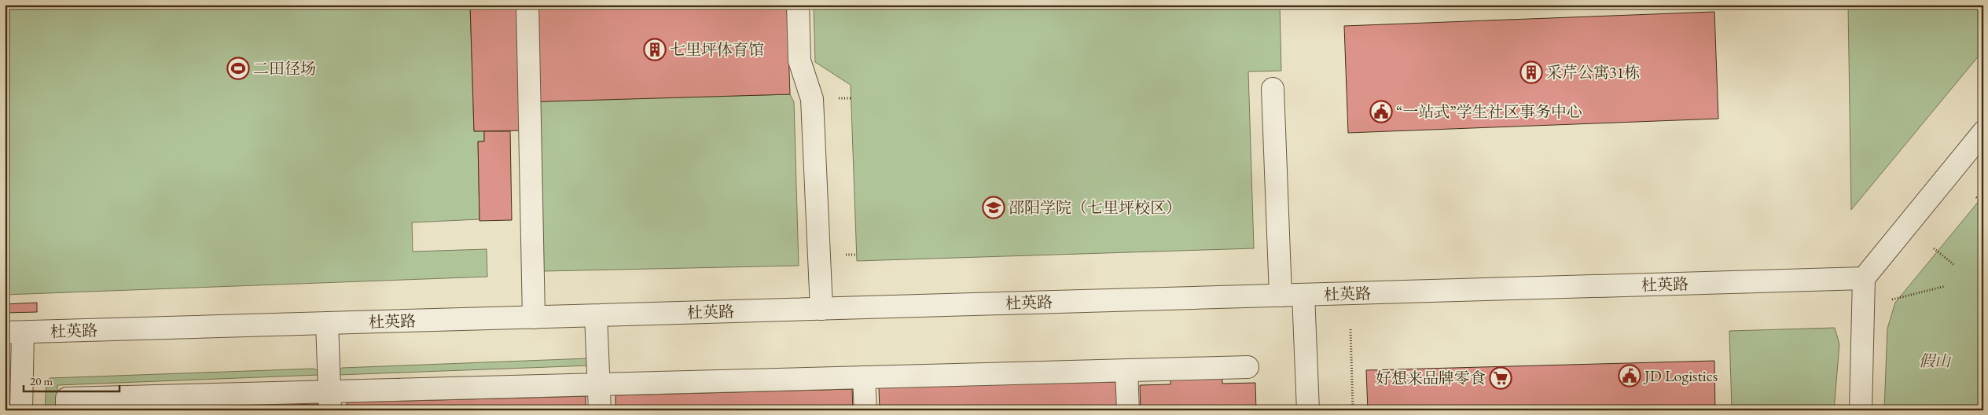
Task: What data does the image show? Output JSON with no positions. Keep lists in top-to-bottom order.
{
  "streets": {
    "street": ["杜英路"]
  },
  "parks": ["假山"],
  "places": {
    "building": ["七里坪体育馆", "采芹公寓31栋"],
    "sports": ["二田径场"],
    "public building": ["“一站式”学生社区事务中心", "JD Logistics"],
    "school or university": ["邵阳学院（七里坪校区）"],
    "supermarket": ["好想来品牌零食"]
  },
  "scale_bar": "20 m"
}
